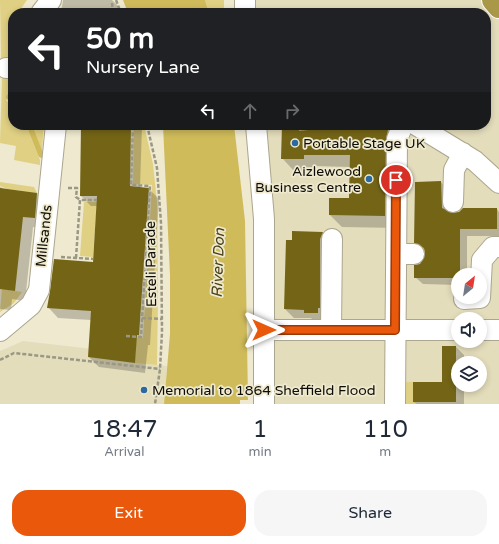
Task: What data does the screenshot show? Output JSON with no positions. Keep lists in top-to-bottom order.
{
  "streets": {
    "street": ["Millsands"],
    "path": ["Esteli Parade"]
  },
  "water": ["River Don"],
  "places": ["Portable Stage UK", "Aizlewood Business Centre", "Memorial to 1864 Sheffield Flood"],
  "north": "top right",
  "page": {
    "turn": ["50 m", "Nursery Lane"],
    "eta": [
      "18:47",
      "Arrival",
      "1",
      "min",
      "110",
      "m"
    ],
    "buttons": ["Exit", "Share"]
  }
}
